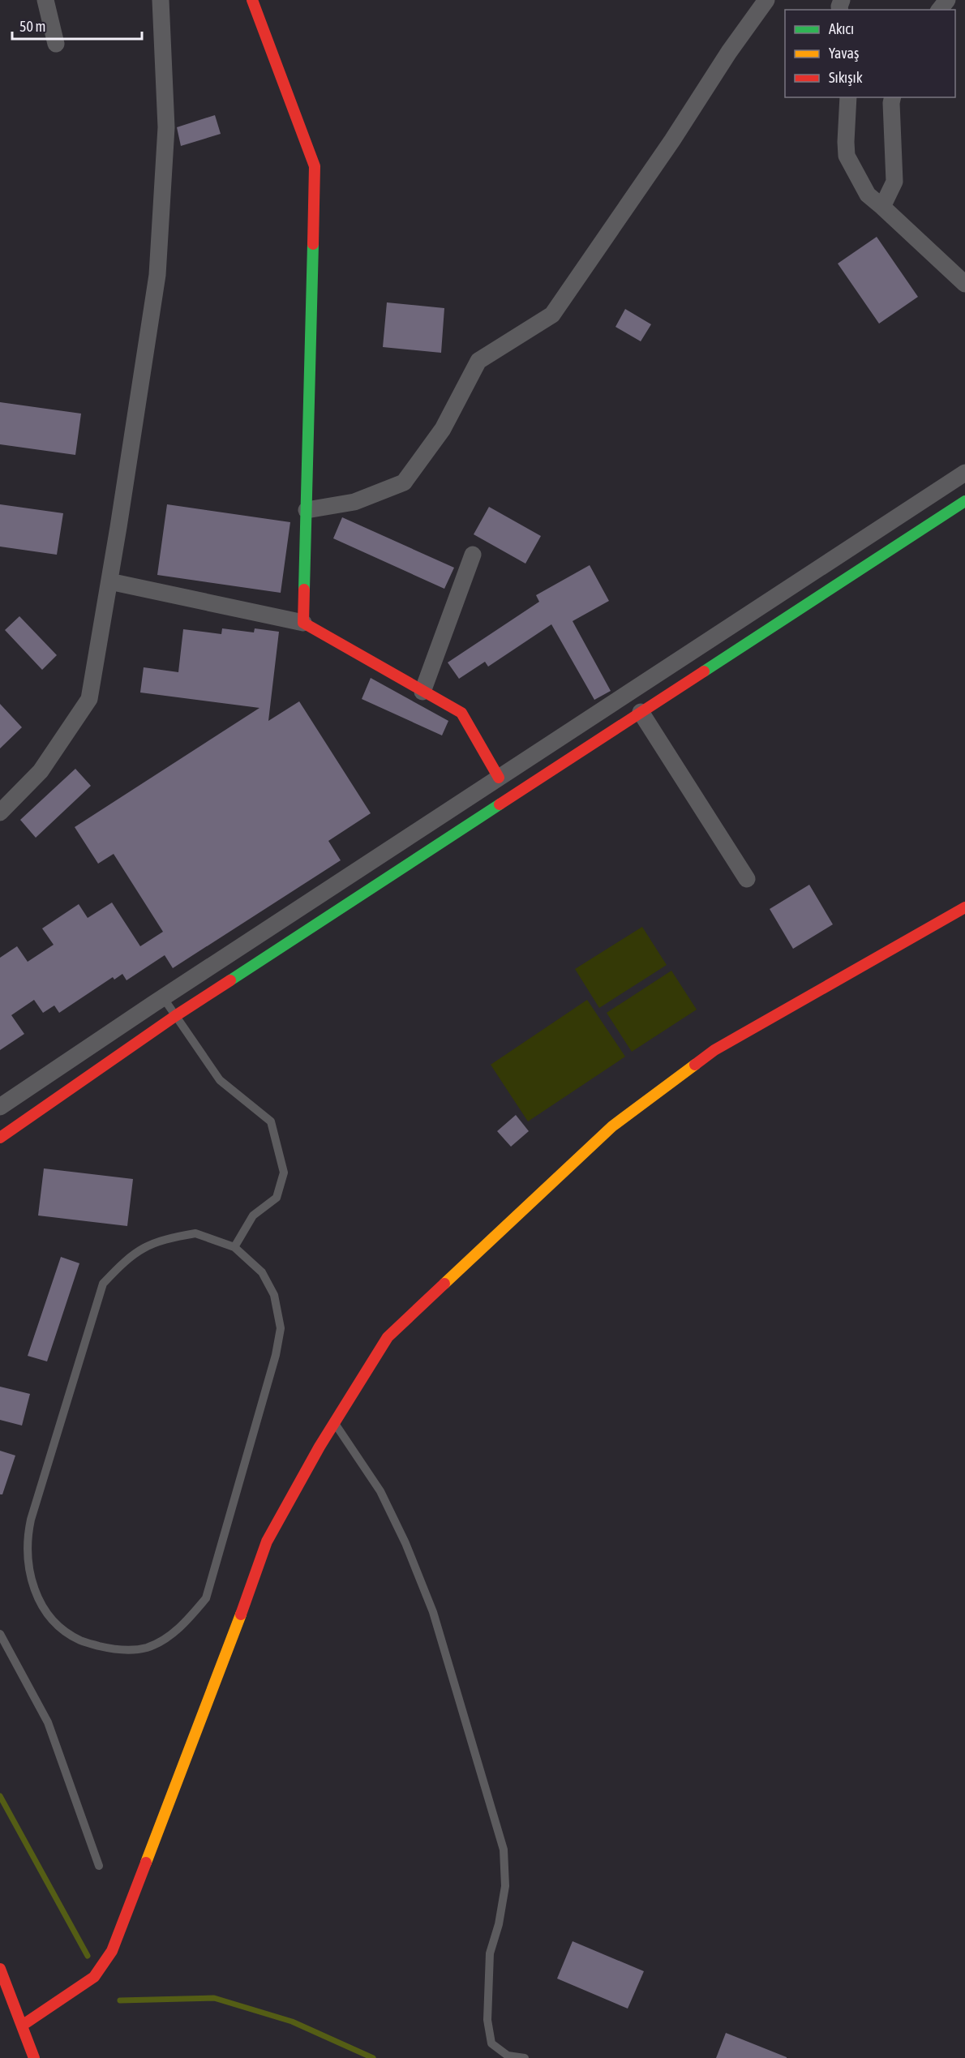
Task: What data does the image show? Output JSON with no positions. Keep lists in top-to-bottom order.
{
  "legend": ["Akıcı", "Yavaş", "Sıkışık"],
  "scale_bar": "50 m"
}
